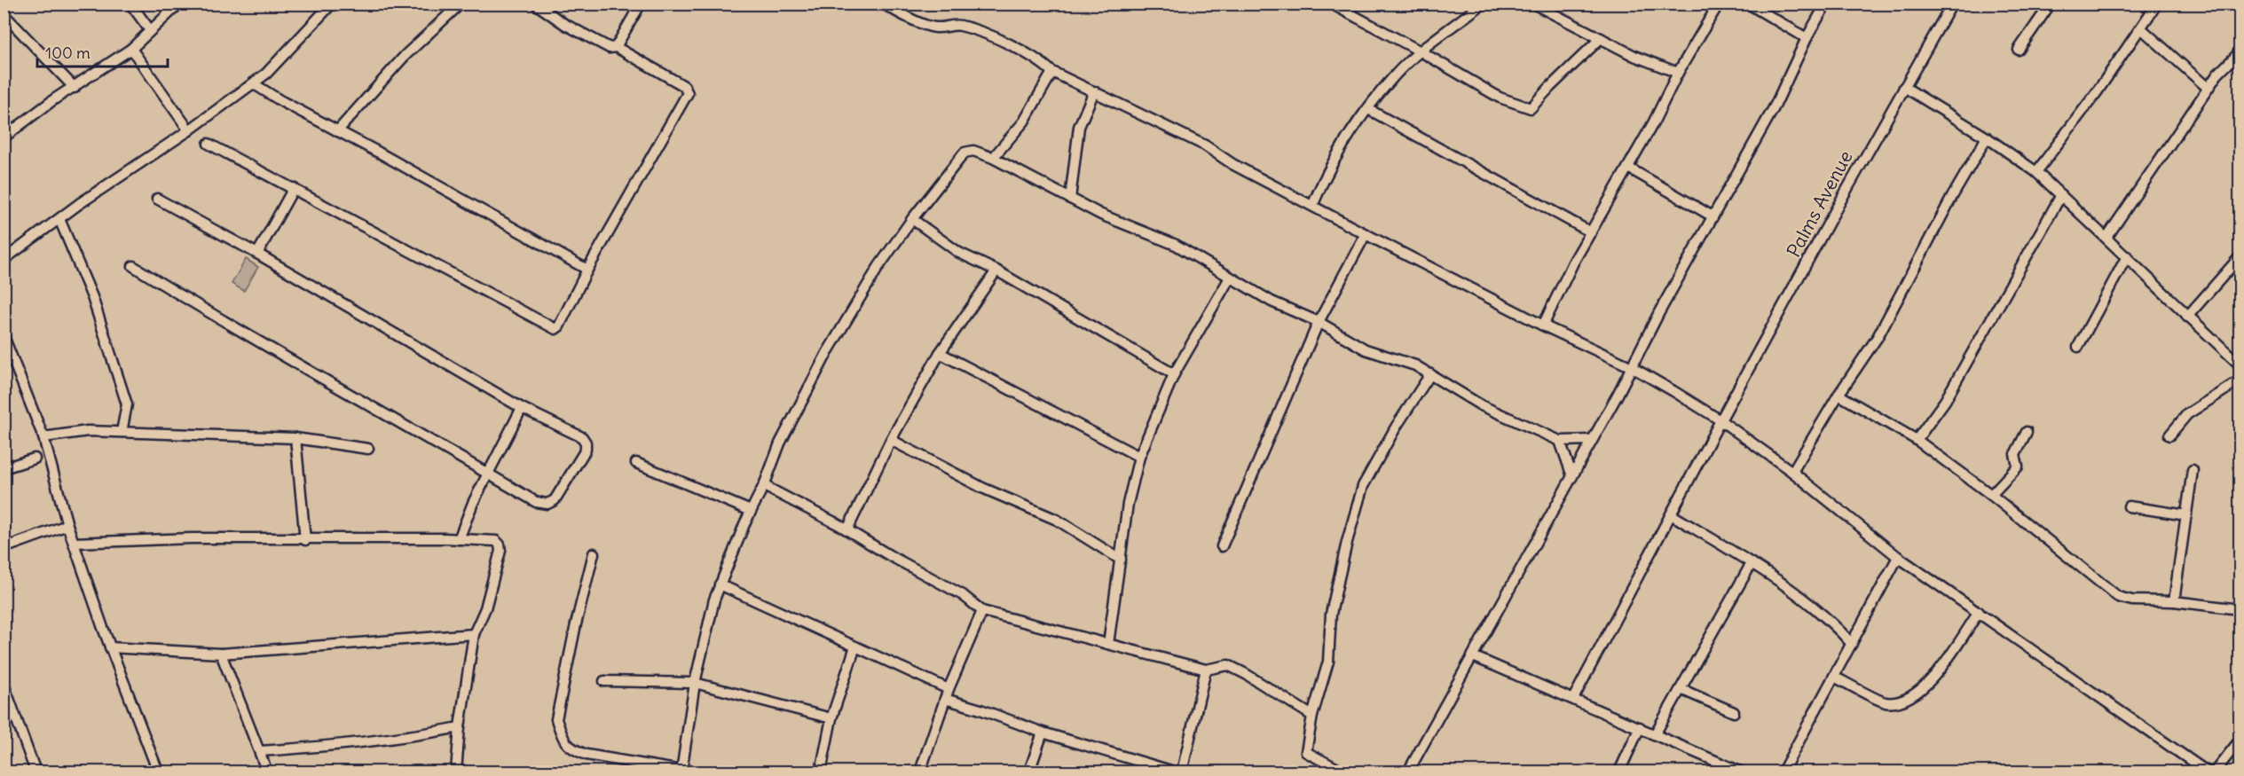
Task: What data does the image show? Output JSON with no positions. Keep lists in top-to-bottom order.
{
  "streets": {
    "street": ["Palms Avenue"]
  },
  "scale_bar": "100 m"
}
